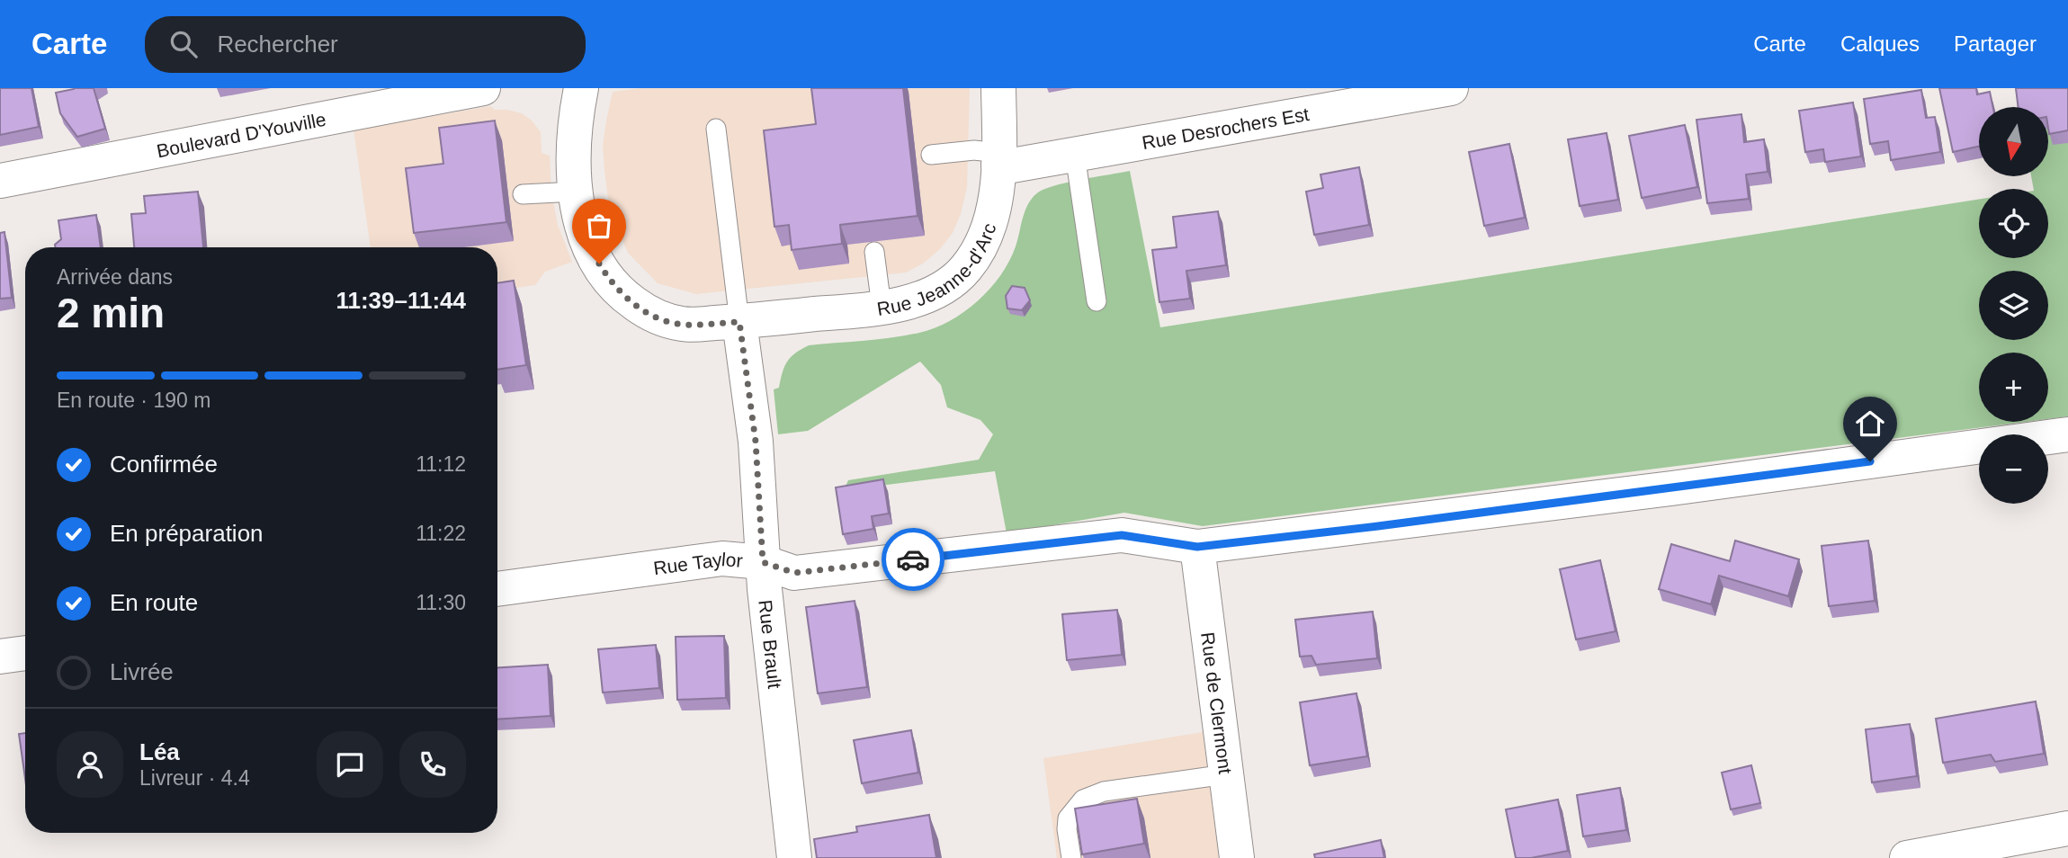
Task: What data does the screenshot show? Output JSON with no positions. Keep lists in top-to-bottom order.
{
  "streets": {
    "street": [
      "Rue Desrochers Est",
      "Boulevard D'Youville",
      "Rue Jeanne-d'Arc",
      "Rue Taylor",
      "Rue Brault",
      "Rue de Clermont"
    ]
  },
  "crossings": [
    ["Rue Desrochers Est", "Rue Jeanne-d'Arc"],
    ["Rue Jeanne-d'Arc", "Rue Brault"],
    ["Rue Taylor", "Rue Brault"],
    ["Rue Taylor", "Rue de Clermont"]
  ],
  "north": "bottom",
  "page": {
    "header": "Carte",
    "search": "Rechercher",
    "nav": ["Carte", "Calques", "Partager"],
    "map_buttons": ["+", "−"],
    "heading": ["2 min", "Arrivée dans", "11:39–11:44"],
    "panel": ["Léa", "Livreur · 4.4"],
    "bar": "En route · 190 m",
    "list": [
      ["Confirmée", "11:12"],
      ["En préparation", "11:22"],
      ["En route", "11:30"],
      "Livrée"
    ]
  }
}
